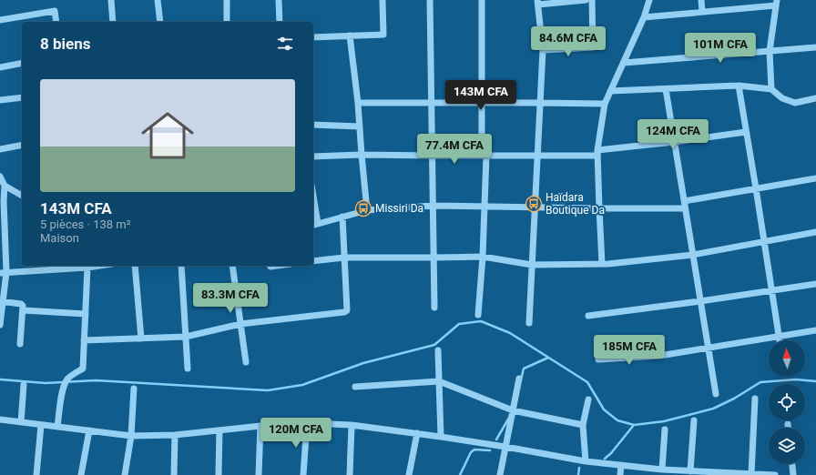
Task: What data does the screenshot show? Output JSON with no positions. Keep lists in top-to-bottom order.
{
  "places": {
    "bus stop": ["Haïdara Boutique Da", "Missiri Da"]
  },
  "north": "top",
  "page": {
    "heading": "8 biens",
    "price": [
      "84.6M CFA",
      "101M CFA",
      "143M CFA",
      "124M CFA",
      "77.4M CFA",
      "83.3M CFA",
      "185M CFA",
      "120M CFA"
    ],
    "list": [
      {
        "name": "143M CFA",
        "note": "5 pièces · 138 m² · Maison"
      }
    ]
  }
}
